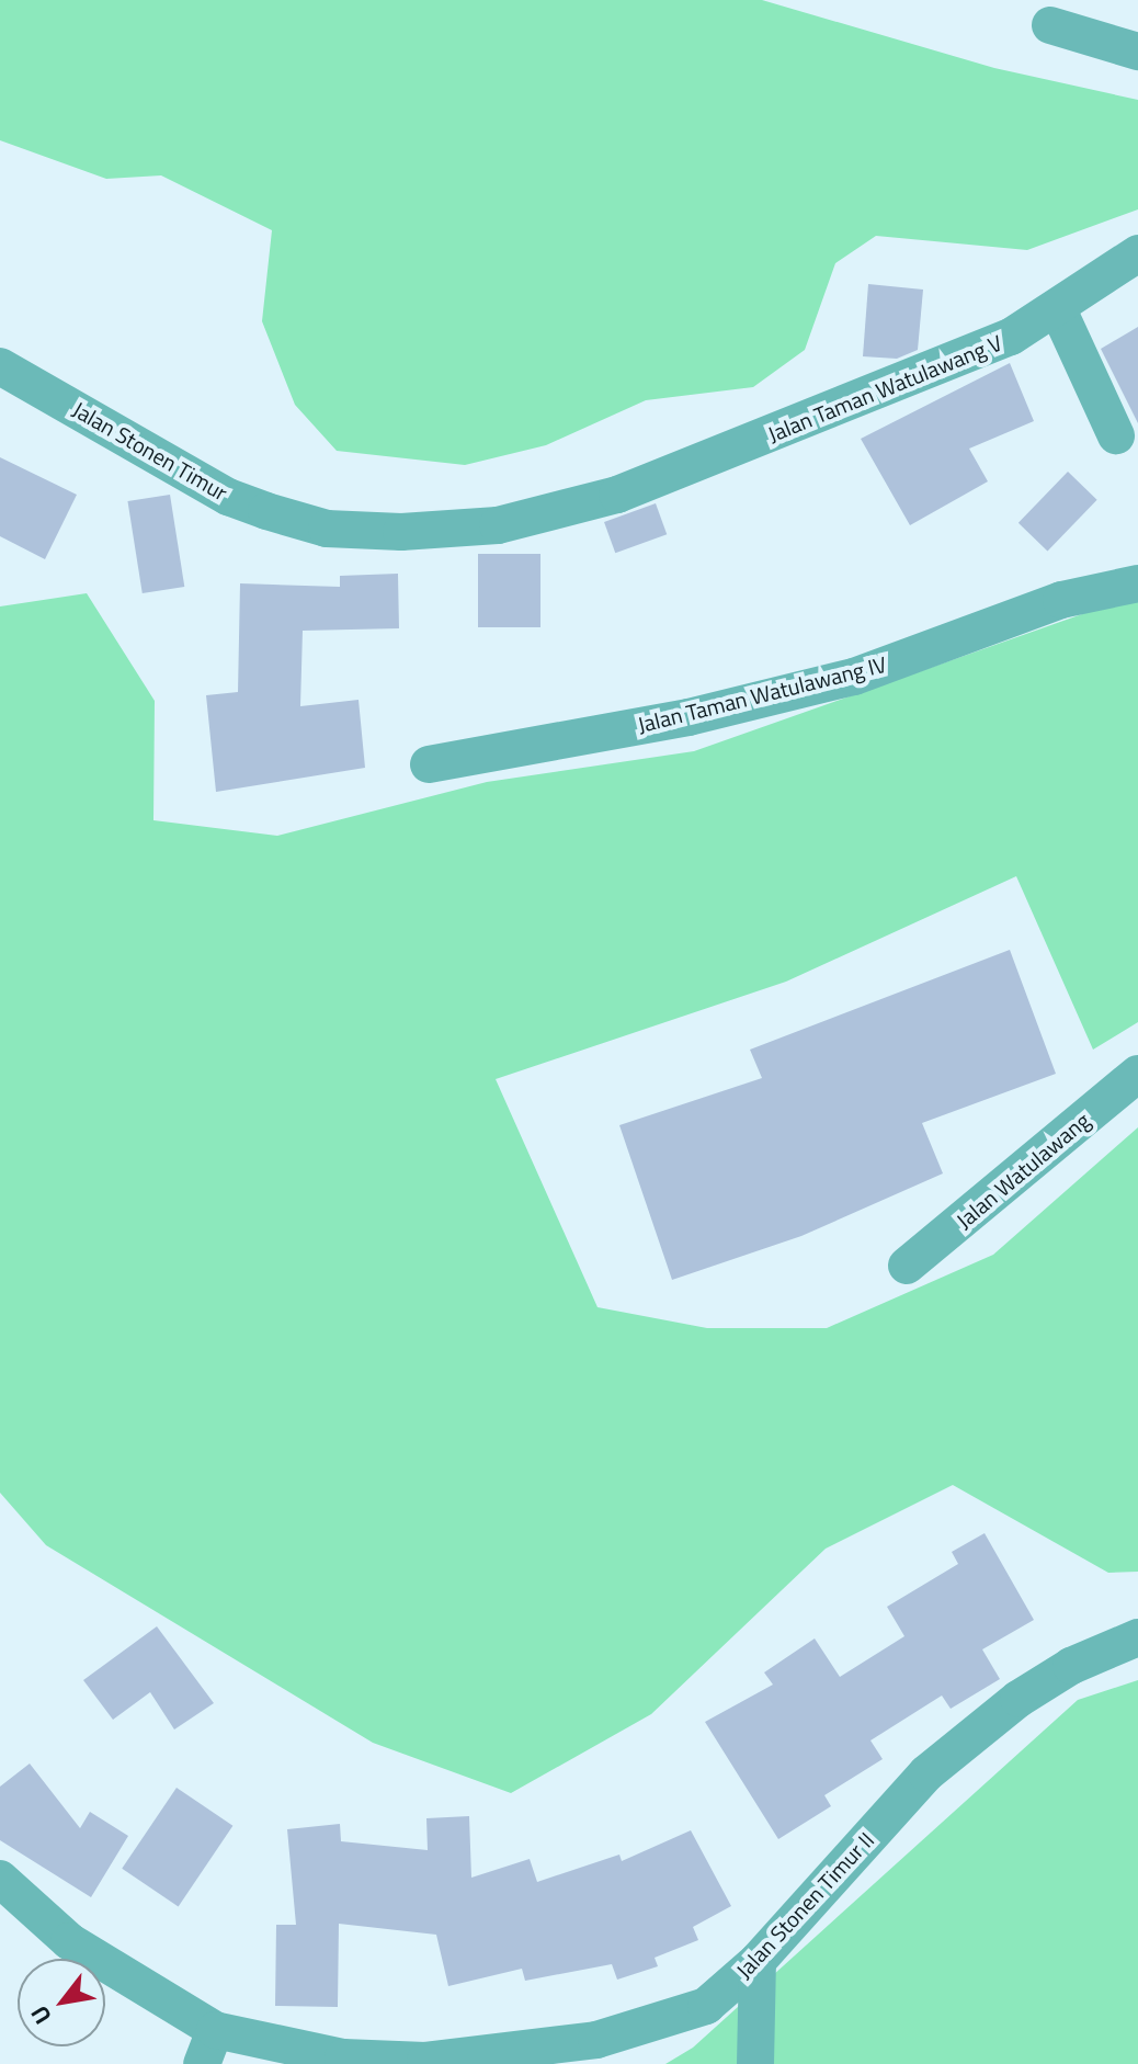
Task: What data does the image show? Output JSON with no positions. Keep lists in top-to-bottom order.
{
  "streets": {
    "street": [
      "Jalan Taman Watulawang V",
      "Jalan Stonen Timur",
      "Jalan Taman Watulawang IV",
      "Jalan Watulawang",
      "Jalan Stonen Timur II"
    ]
  },
  "crossings": [
    ["Jalan Taman Watulawang V", "Jalan Stonen Timur"]
  ],
  "north": "bottom left"
}
